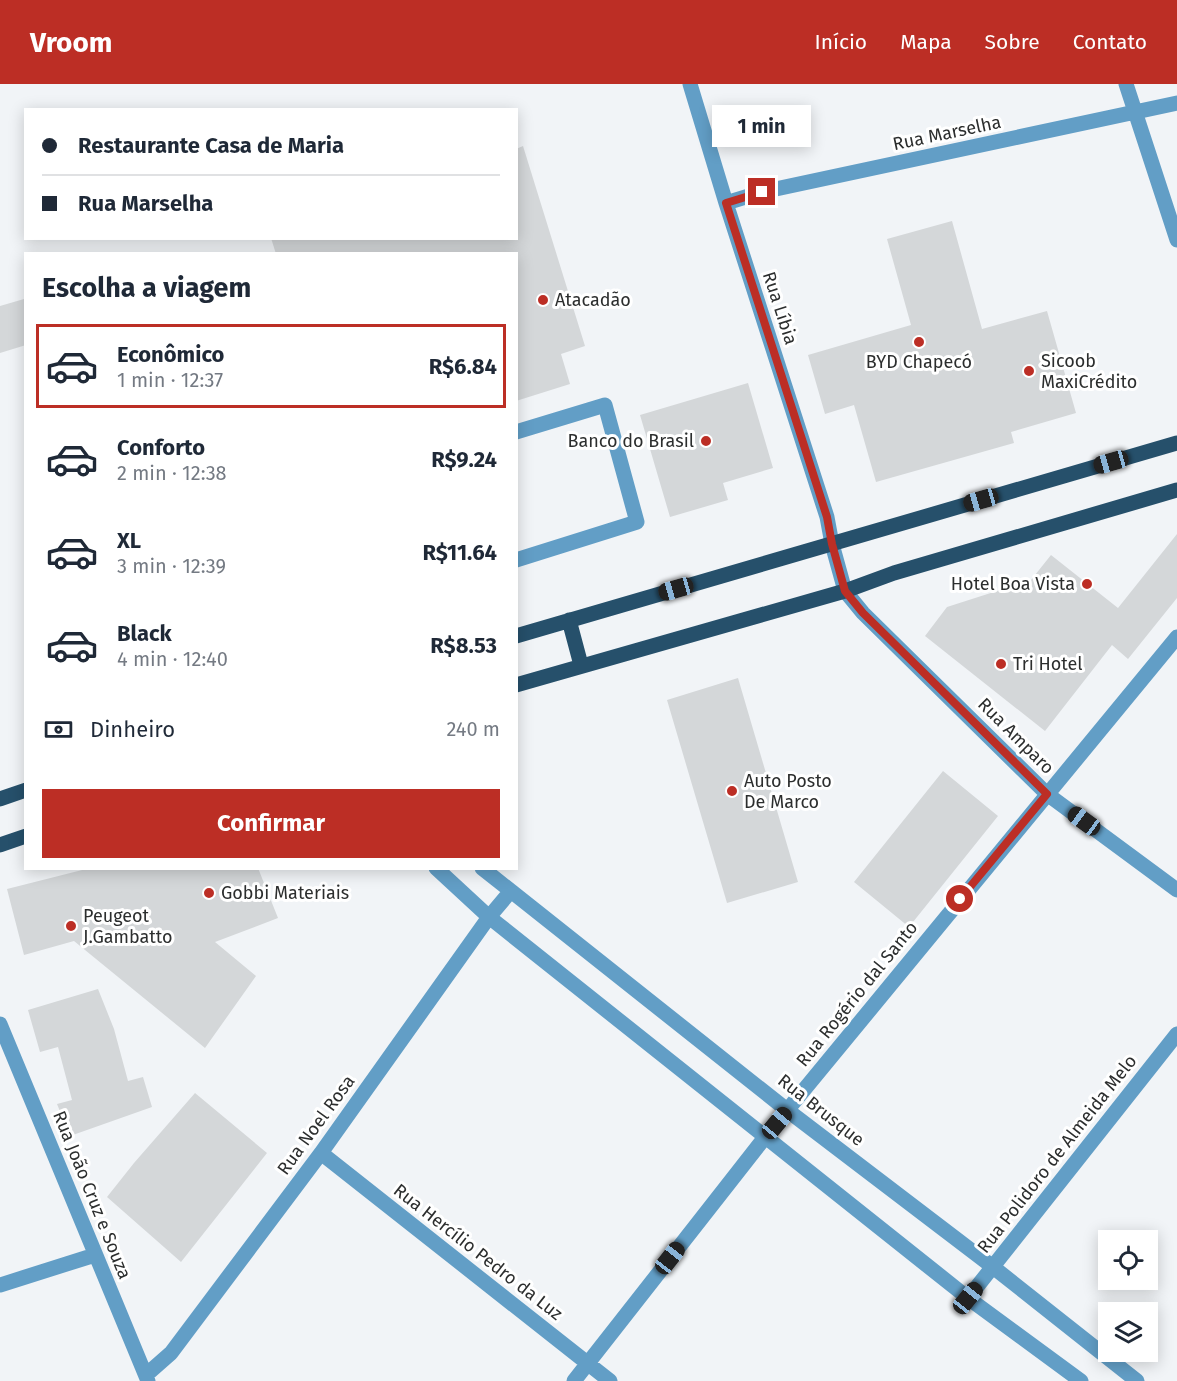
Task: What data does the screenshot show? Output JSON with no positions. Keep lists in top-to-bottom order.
{
  "streets": {
    "street": [
      "Rua Marselha",
      "Rua Líbia",
      "Rua Amparo",
      "Rua Rogério dal Santo",
      "Rua Brusque",
      "Rua Noel Rosa",
      "Rua Polidoro de Almeida Melo",
      "Rua João Cruz e Souza",
      "Rua Hercílio Pedro da Luz"
    ]
  },
  "crossings": [
    ["Rua Marselha", "Rua Líbia"],
    ["Rua Líbia", "Rua Amparo"],
    ["Rua Amparo", "Rua Rogério dal Santo"],
    ["Rua Rogério dal Santo", "Rua Brusque"],
    ["Rua Rogério dal Santo", "Rua Hercílio Pedro da Luz"],
    ["Rua Brusque", "Rua Noel Rosa"],
    ["Rua Brusque", "Rua Polidoro de Almeida Melo"],
    ["Rua Noel Rosa", "Rua João Cruz e Souza"],
    ["Rua Noel Rosa", "Rua Hercílio Pedro da Luz"]
  ],
  "places": [
    "Atacadão",
    "BYD Chapecó",
    "Sicoob MaxiCrédito",
    "Banco do Brasil",
    "Hotel Boa Vista",
    "Tri Hotel",
    "Auto Posto De Marco",
    "Gobbi Materiais",
    "Peugeot J.Gambatto"
  ],
  "page": {
    "header": "Vroom",
    "nav": [
      "Início",
      "Mapa",
      "Sobre",
      "Contato"
    ],
    "bubble": "1 min",
    "banner": ["Restaurante Casa de Maria", "Rua Marselha"],
    "heading": "Escolha a viagem",
    "list": [
      {
        "name": "Econômico",
        "note": "1 min · 12:37",
        "value": "R$6.84"
      },
      {
        "name": "Conforto",
        "note": "2 min · 12:38",
        "value": "R$9.24"
      },
      {
        "name": "XL",
        "note": "3 min · 12:39",
        "value": "R$11.64"
      },
      {
        "name": "Black",
        "note": "4 min · 12:40",
        "value": "R$8.53"
      }
    ],
    "pay": ["Dinheiro", "240 m"],
    "buttons": "Confirmar"
  }
}
